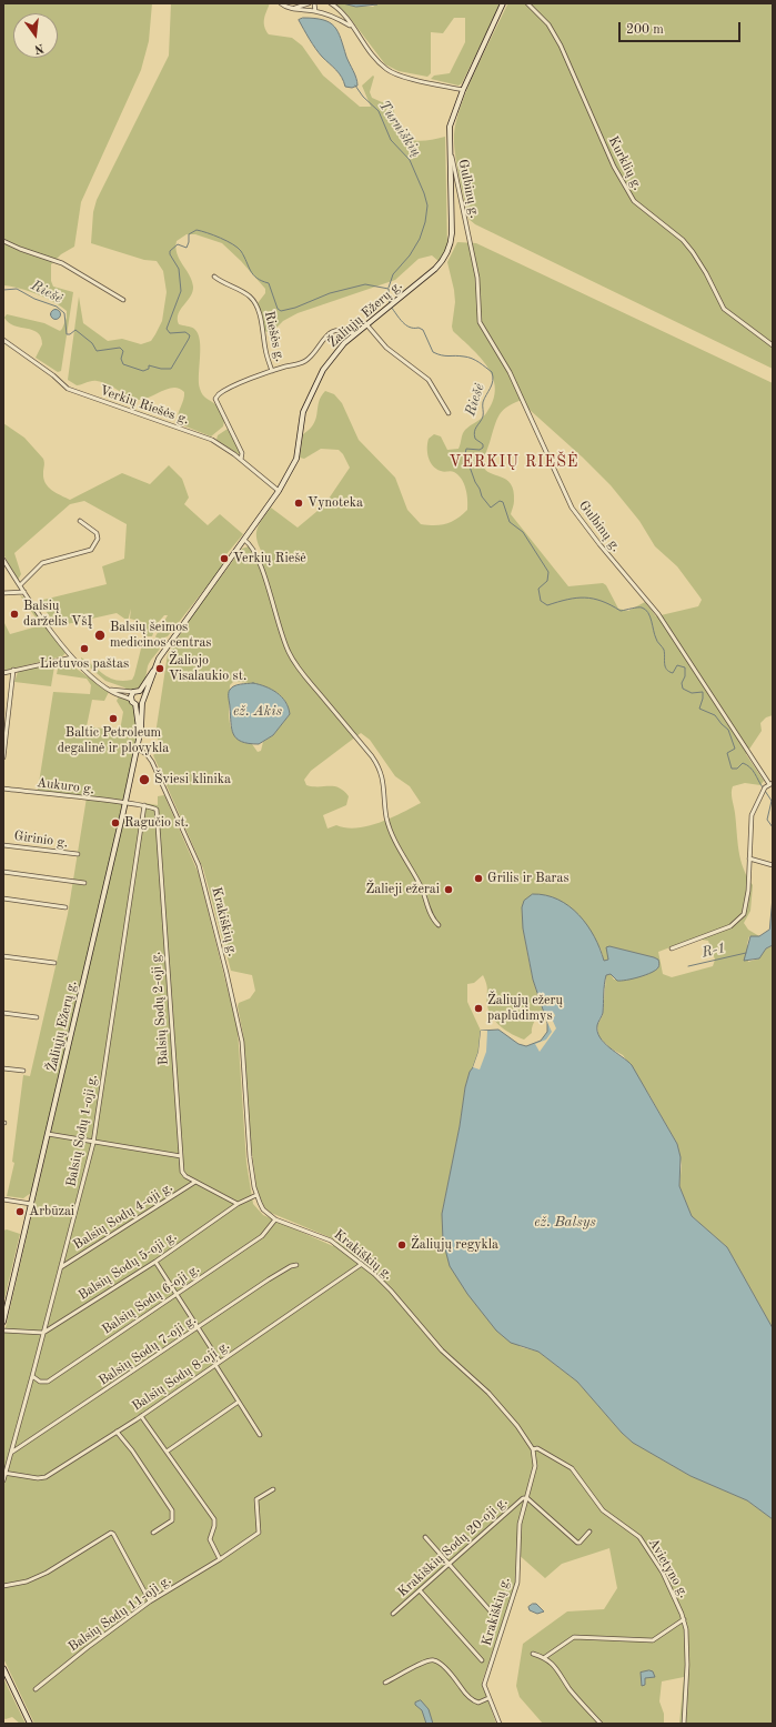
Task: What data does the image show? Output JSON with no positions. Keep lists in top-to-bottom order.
{
  "streets": {
    "main road": ["Žaliųjų Ežerų g."],
    "street": [
      "Kurklių g.",
      "Gulbinų g.",
      "Riešės g.",
      "Verkių Riešės g.",
      "Aukuro g.",
      "Girinio g.",
      "Krakiškių g.",
      "Balsių Sodų 2-oji g.",
      "Balsių Sodų 1-oji g.",
      "Balsių Sodų 4-oji g.",
      "Balsių Sodų 5-oji g.",
      "Balsių Sodų 6-oji g.",
      "Balsių Sodų 7-oji g.",
      "Balsių Sodų 8-oji g.",
      "Krakiškių Sodų 20-oji g.",
      "Avietyno g.",
      "Balsių Sodų 11-oji g."
    ]
  },
  "crossings": [
    ["Gulbinų g.", "Žaliųjų Ežerų g."],
    ["Žaliųjų Ežerų g.", "Riešės g."],
    ["Žaliųjų Ežerų g.", "Verkių Riešės g."],
    ["Žaliųjų Ežerų g.", "Aukuro g."],
    ["Žaliųjų Ežerų g.", "Krakiškių g."],
    ["Riešės g.", "Verkių Riešės g."],
    ["Krakiškių g.", "Balsių Sodų 5-oji g."],
    ["Krakiškių g.", "Balsių Sodų 6-oji g."],
    ["Krakiškių g.", "Balsių Sodų 8-oji g."],
    ["Krakiškių g.", "Krakiškių Sodų 20-oji g."],
    ["Krakiškių g.", "Avietyno g."],
    ["Balsių Sodų 2-oji g.", "Balsių Sodų 1-oji g."],
    ["Balsių Sodų 2-oji g.", "Balsių Sodų 4-oji g."],
    ["Balsių Sodų 2-oji g.", "Balsių Sodų 5-oji g."],
    ["Balsių Sodų 1-oji g.", "Balsių Sodų 4-oji g."],
    ["Balsių Sodų 1-oji g.", "Balsių Sodų 5-oji g."],
    ["Balsių Sodų 1-oji g.", "Balsių Sodų 6-oji g."],
    ["Balsių Sodų 1-oji g.", "Balsių Sodų 7-oji g."],
    ["Balsių Sodų 1-oji g.", "Balsių Sodų 8-oji g."]
  ],
  "districts": ["VERKIŲ RIEŠĖ"],
  "water": [
    "Turniškių",
    "Riešė",
    "ež. Akis",
    "R-1",
    "ež. Balsys"
  ],
  "places": [
    "Vynoteka",
    "Verkių Riešė",
    "Balsių darželis VšĮ",
    "Balsių šeimos medicinos centras",
    "Lietuvos paštas",
    "Žaliojo Visalaukio st.",
    "Baltic Petroleum degalinė ir plovykla",
    "Šviesi klinika",
    "Ragučio st.",
    "Grilis ir Baras",
    "Žalieji ežerai",
    "Žaliųjų ežerų paplūdimys",
    "Arbūzai",
    "Žaliųjų regykla"
  ],
  "scale_bar": "200 m",
  "north": "bottom"
}
